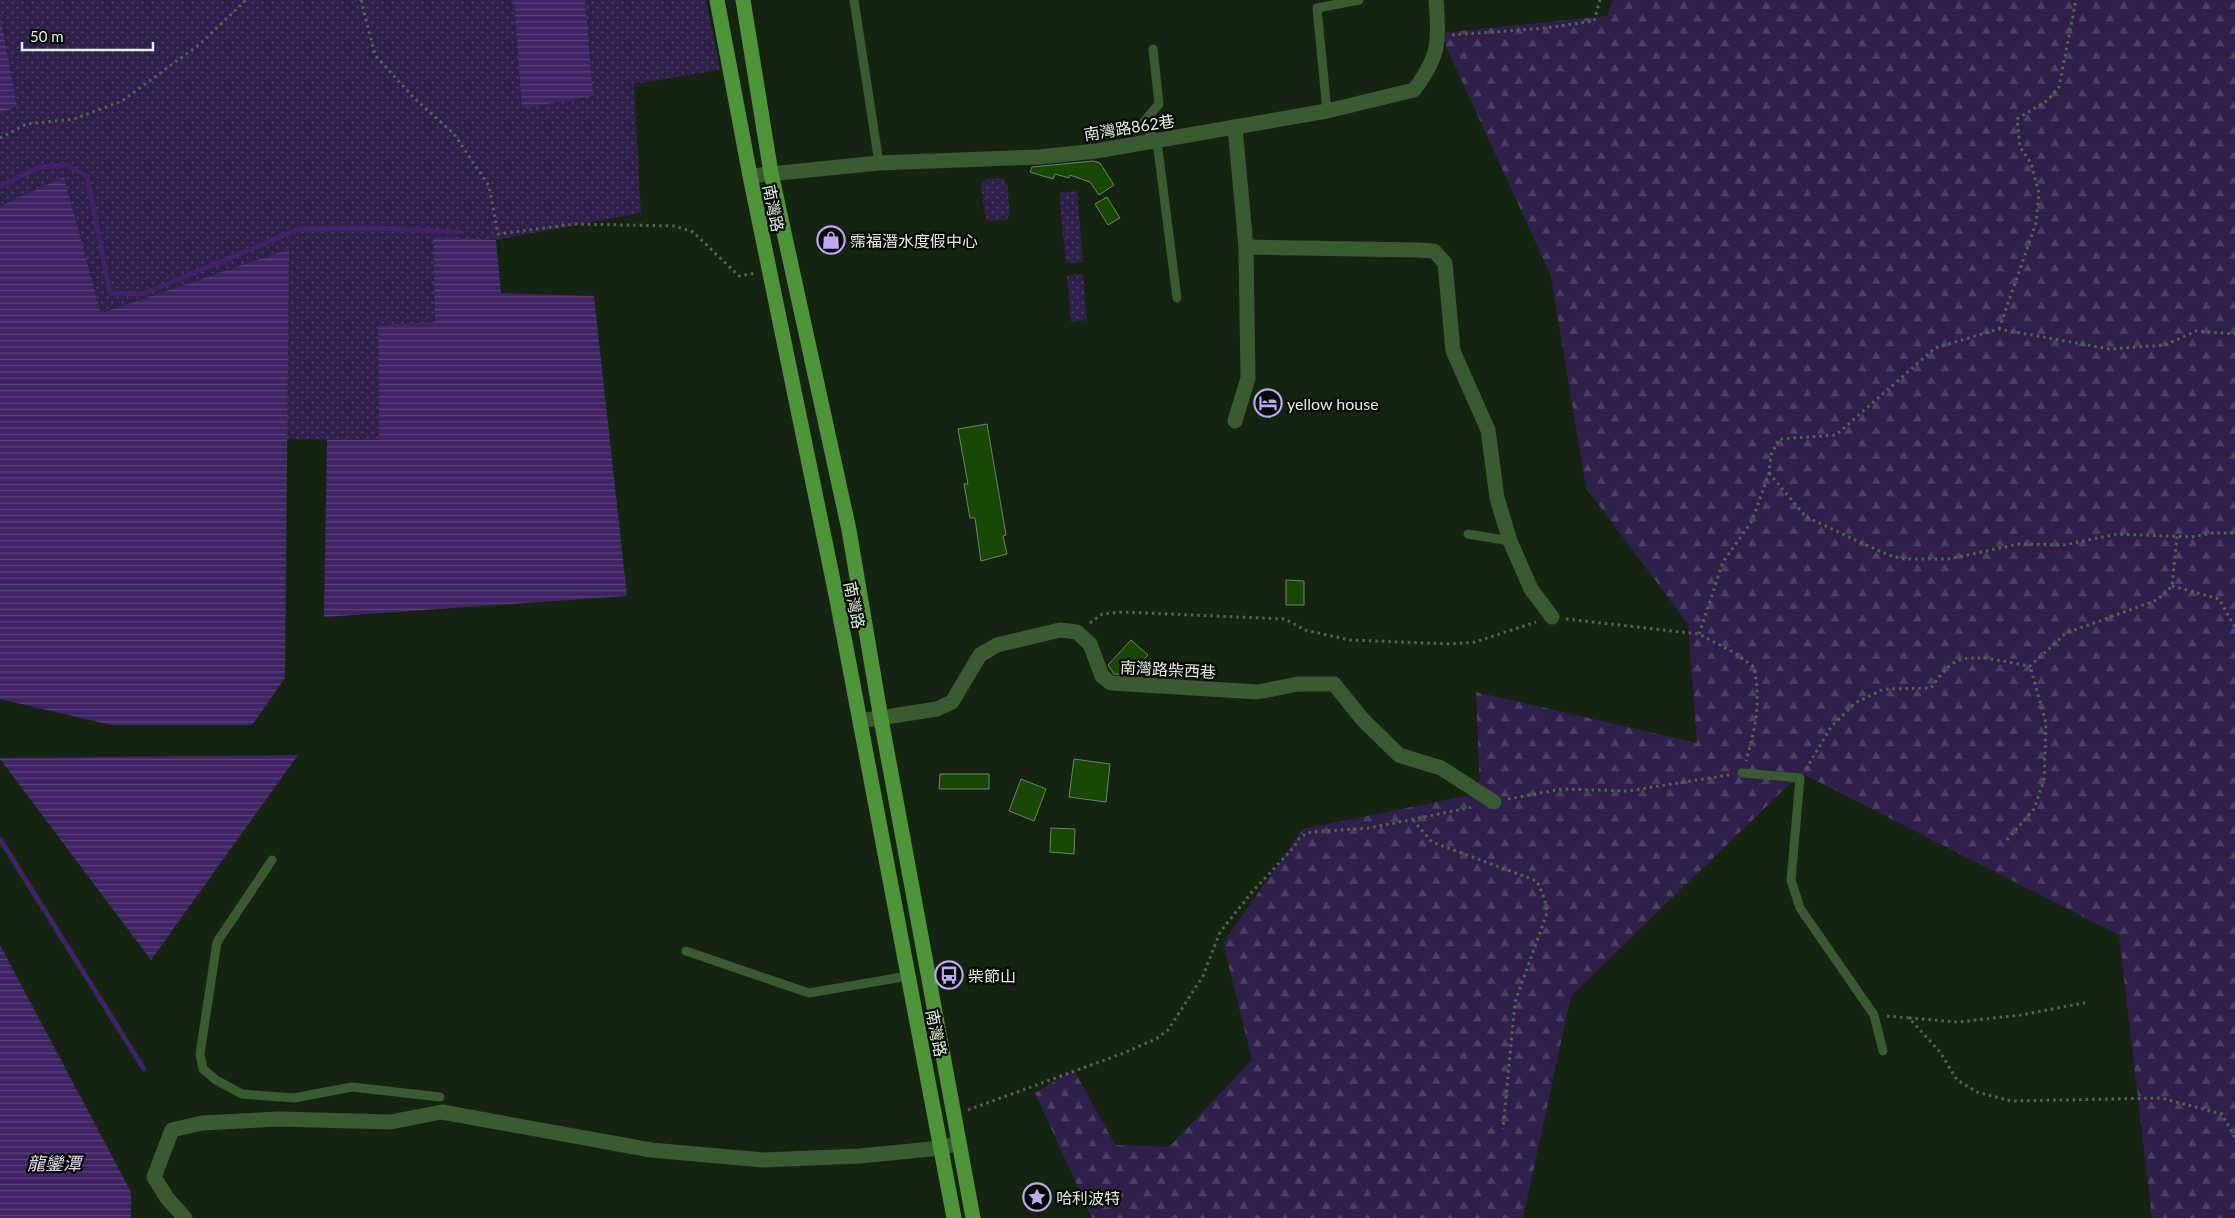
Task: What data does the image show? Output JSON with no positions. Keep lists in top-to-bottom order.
{
  "streets": {
    "main road": ["南灣路"],
    "street": ["南灣路862巷", "南灣路柴西巷"]
  },
  "crossings": [
    ["南灣路862巷", "南灣路"]
  ],
  "water": ["龍鑾潭"],
  "places": {
    "shop": ["霈福潛水度假中心"],
    "hotel": ["yellow house"],
    "bus stop": ["柴節山"],
    "place": ["哈利波特"]
  },
  "scale_bar": "50 m"
}
